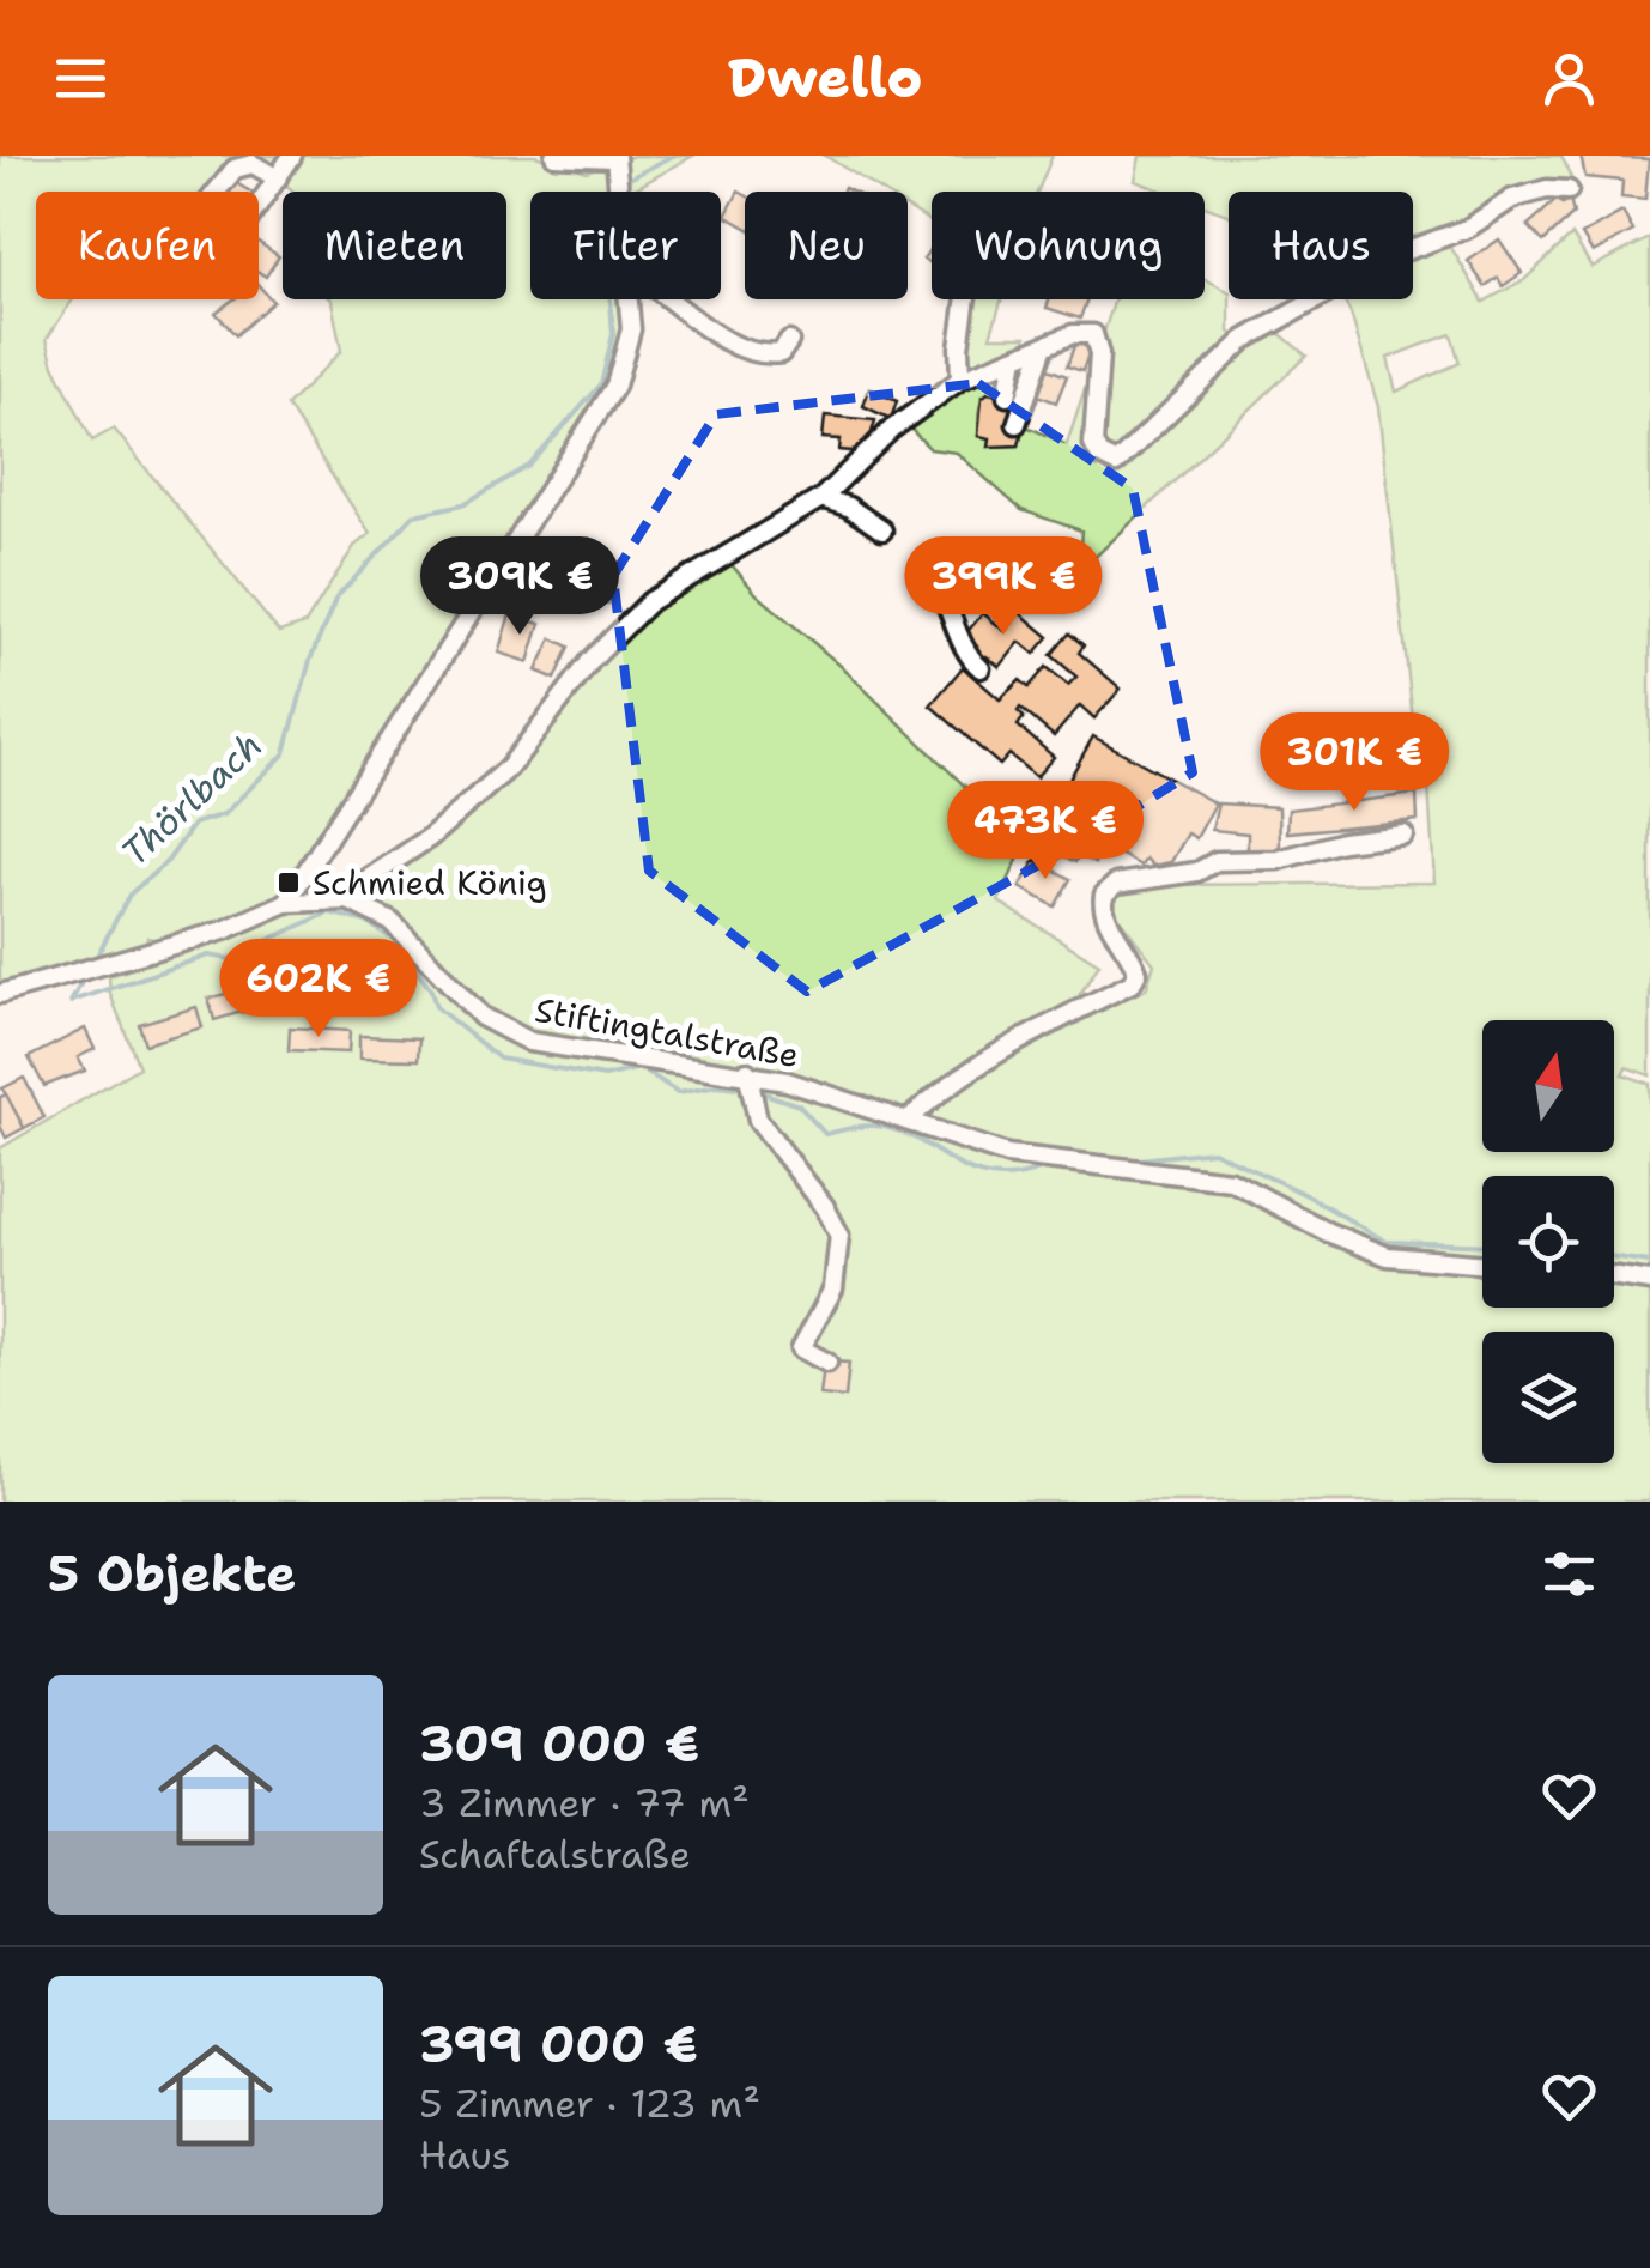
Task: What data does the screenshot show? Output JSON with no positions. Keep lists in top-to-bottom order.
{
  "streets": {
    "street": ["Stiftingtalstraße"]
  },
  "water": ["Thörlbach"],
  "places": {
    "transit": ["Schmied König"]
  },
  "north": "top",
  "page": {
    "header": "Dwello",
    "chip": [
      "Kaufen",
      "Mieten",
      "Filter",
      "Neu",
      "Wohnung",
      "Haus"
    ],
    "price": [
      "309K €",
      "399K €",
      "301K €",
      "473K €",
      "602K €"
    ],
    "heading": "5 Objekte",
    "list": [
      {
        "name": "309 000 €",
        "note": "3 Zimmer · 77 m² · Schaftalstraße"
      },
      {
        "name": "399 000 €",
        "note": "5 Zimmer · 123 m² · Haus"
      }
    ]
  }
}
